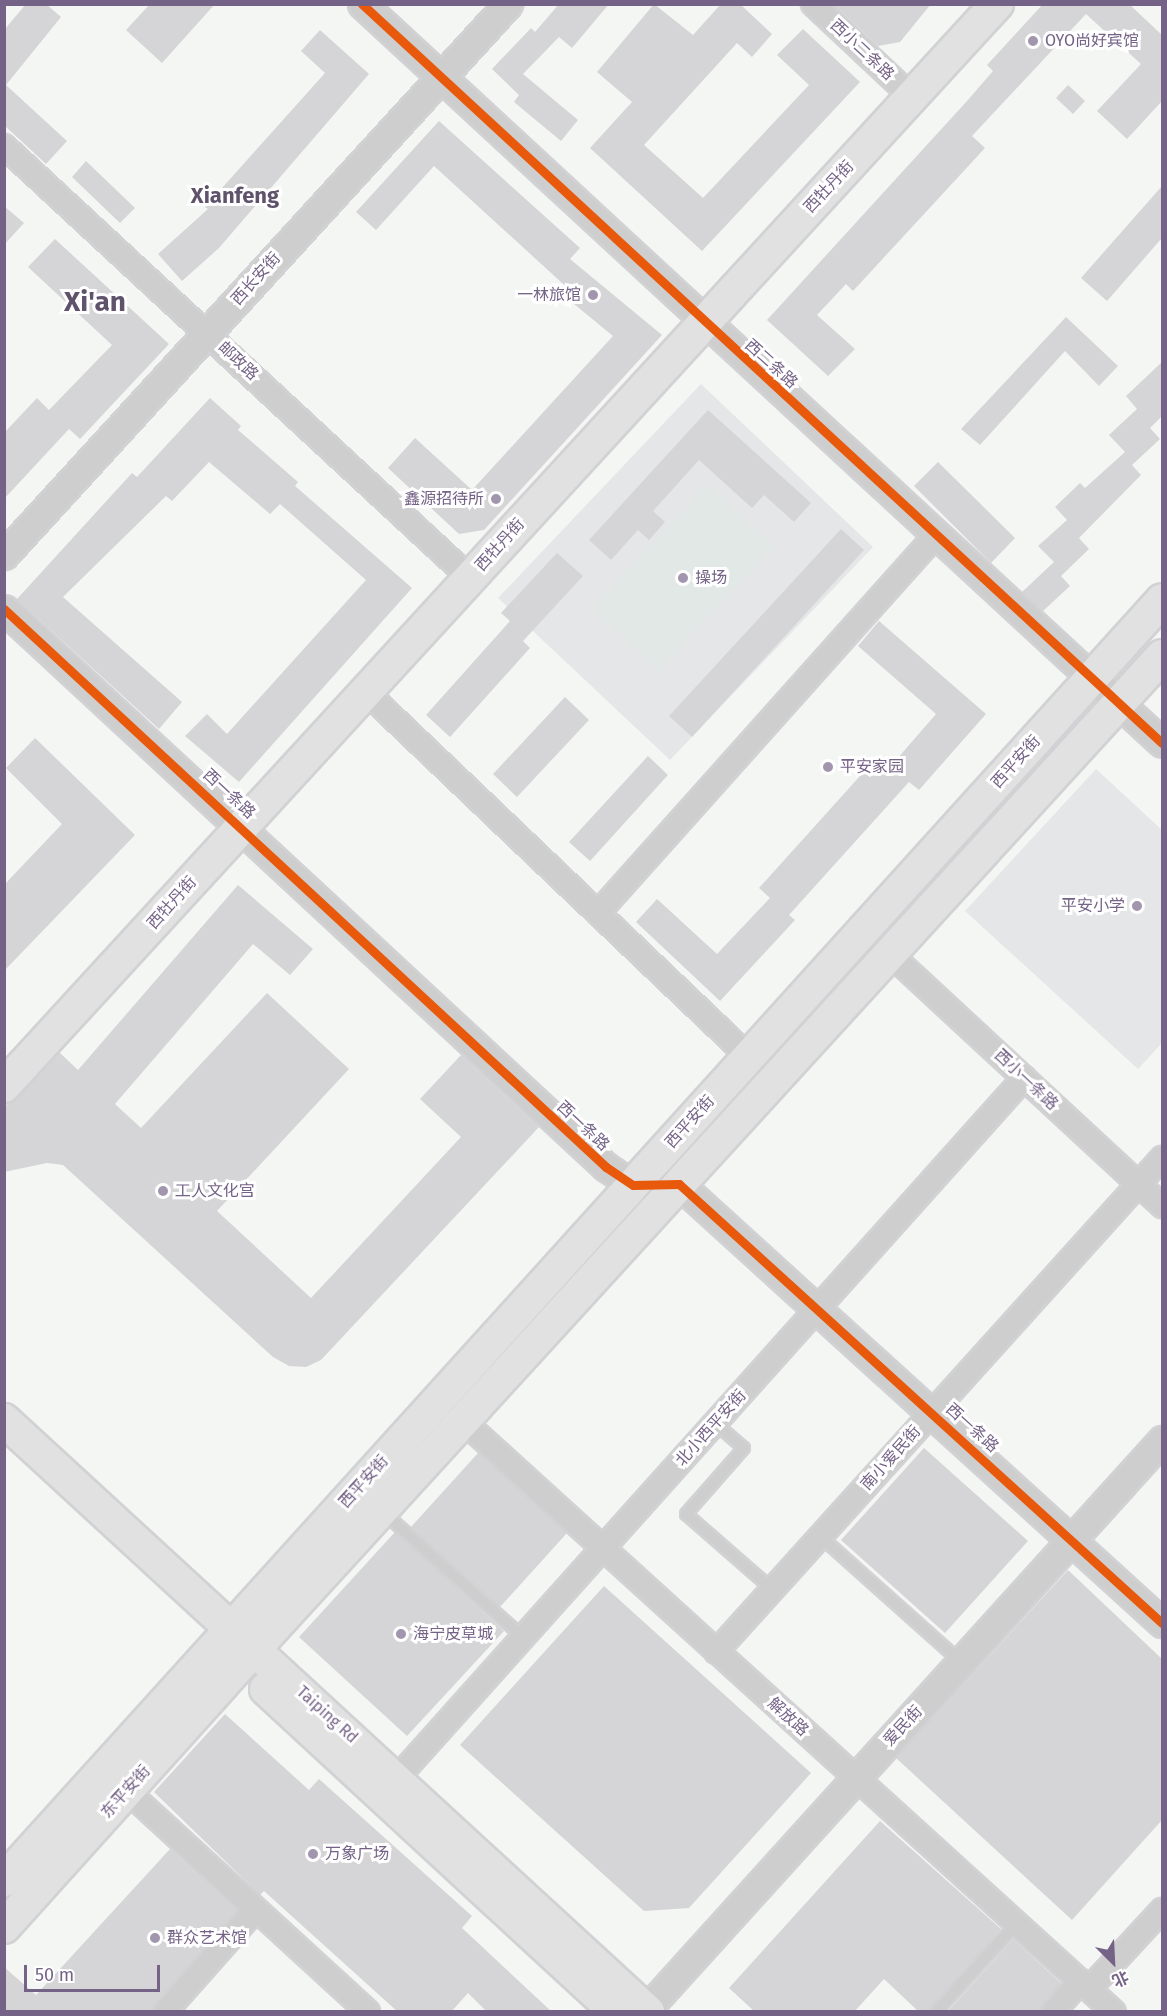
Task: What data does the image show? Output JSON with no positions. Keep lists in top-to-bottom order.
{
  "streets": {
    "main road": [
      "西牡丹街",
      "西平安街",
      "Taiping Rd",
      "东平安街"
    ],
    "street": [
      "西小二条路",
      "西长安街",
      "邮政路",
      "西二条路",
      "西一条路",
      "西小一条路",
      "北小西平安街",
      "南小爱民街",
      "解放路",
      "爱民街"
    ]
  },
  "crossings": [
    ["西小二条路", "西牡丹街"],
    ["西牡丹街", "邮政路"],
    ["西牡丹街", "西二条路"],
    ["西牡丹街", "西一条路"],
    ["西长安街", "邮政路"],
    ["西长安街", "西二条路"],
    ["西二条路", "西平安街"],
    ["西平安街", "西一条路"],
    ["西平安街", "西小一条路"],
    ["西平安街", "Taiping Rd"],
    ["西平安街", "解放路"],
    ["西平安街", "东平安街"],
    ["西一条路", "北小西平安街"],
    ["西一条路", "南小爱民街"],
    ["西一条路", "爱民街"],
    ["西小一条路", "北小西平安街"],
    ["西小一条路", "南小爱民街"],
    ["北小西平安街", "Taiping Rd"],
    ["北小西平安街", "解放路"],
    ["南小爱民街", "解放路"],
    ["Taiping Rd", "爱民街"],
    ["Taiping Rd", "东平安街"],
    ["解放路", "爱民街"]
  ],
  "districts": ["Xianfeng", "Xi'an"],
  "places": [
    "OYO尚好宾馆",
    "一林旅馆",
    "鑫源招待所",
    "操场",
    "平安家园",
    "平安小学",
    "工人文化宫",
    "海宁皮草城",
    "万象广场",
    "群众艺术馆"
  ],
  "scale_bar": "50 m",
  "north": "bottom right"
}
